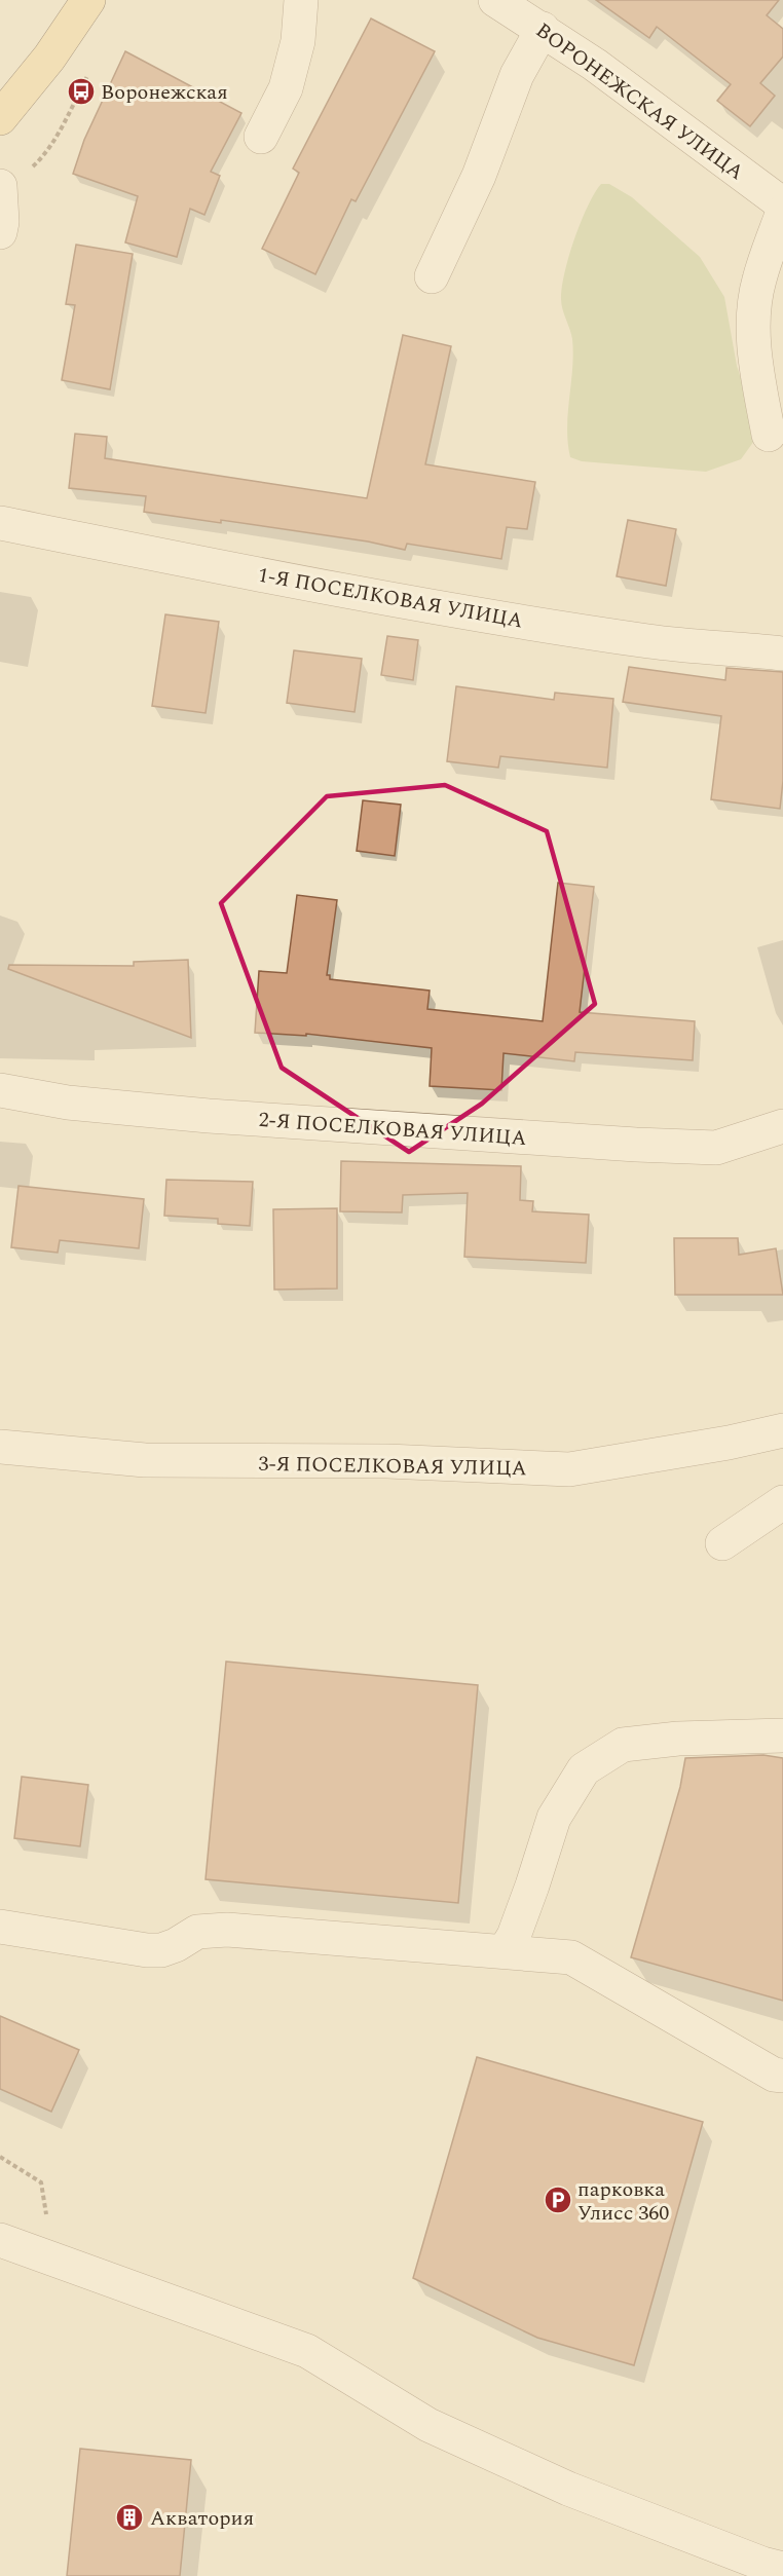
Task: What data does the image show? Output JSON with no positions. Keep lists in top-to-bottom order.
{
  "streets": {
    "street": [
      "ВОРОНЕЖСКАЯ УЛИЦА",
      "1-Я ПОСЕЛКОВАЯ УЛИЦА",
      "2-Я ПОСЕЛКОВАЯ УЛИЦА",
      "3-Я ПОСЕЛКОВАЯ УЛИЦА"
    ]
  },
  "places": {
    "bus stop": ["Воронежская"],
    "parking": ["парковка Улисс 360"],
    "building": ["Акватория"]
  }
}
